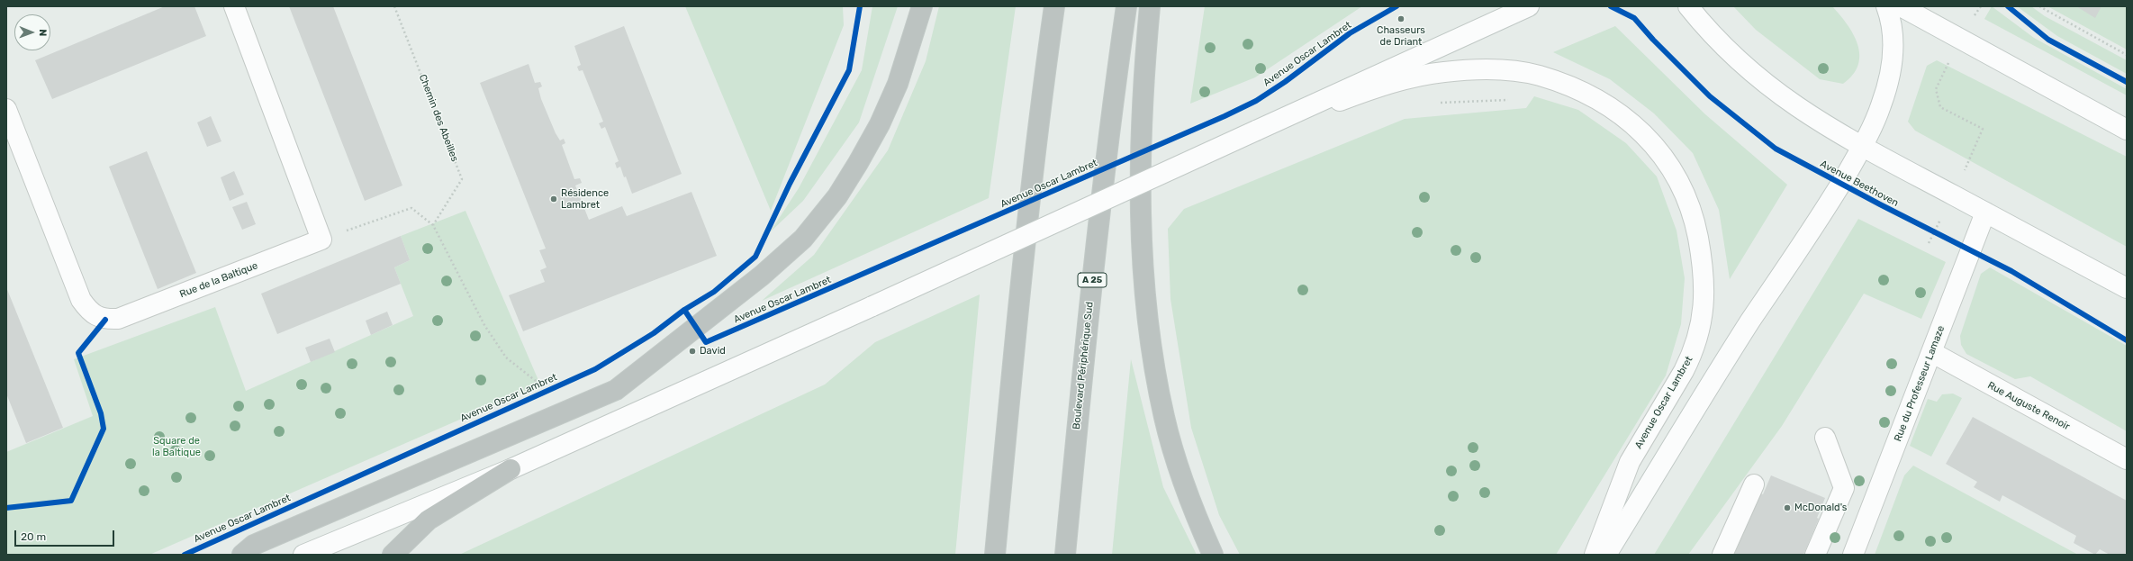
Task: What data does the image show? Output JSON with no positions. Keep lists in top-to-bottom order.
{
  "streets": {
    "highway": ["A 25", "Boulevard Périphérique Sud"],
    "main road": [
      "Avenue Oscar Lambret",
      "Rue de la Baltique",
      "Rue du Professeur Lamaze",
      "Rue Auguste Renoir"
    ],
    "path": ["Chemin des Abeilles"],
    "cycle path": ["Avenue Beethoven"]
  },
  "crossings": [
    ["Rue du Professeur Lamaze", "Rue Auguste Renoir"]
  ],
  "parks": ["Square de la Baltique"],
  "places": [
    "Chasseurs de Driant",
    "Résidence Lambret",
    "David",
    "McDonald's"
  ],
  "scale_bar": "20 m",
  "north": "right"
}
